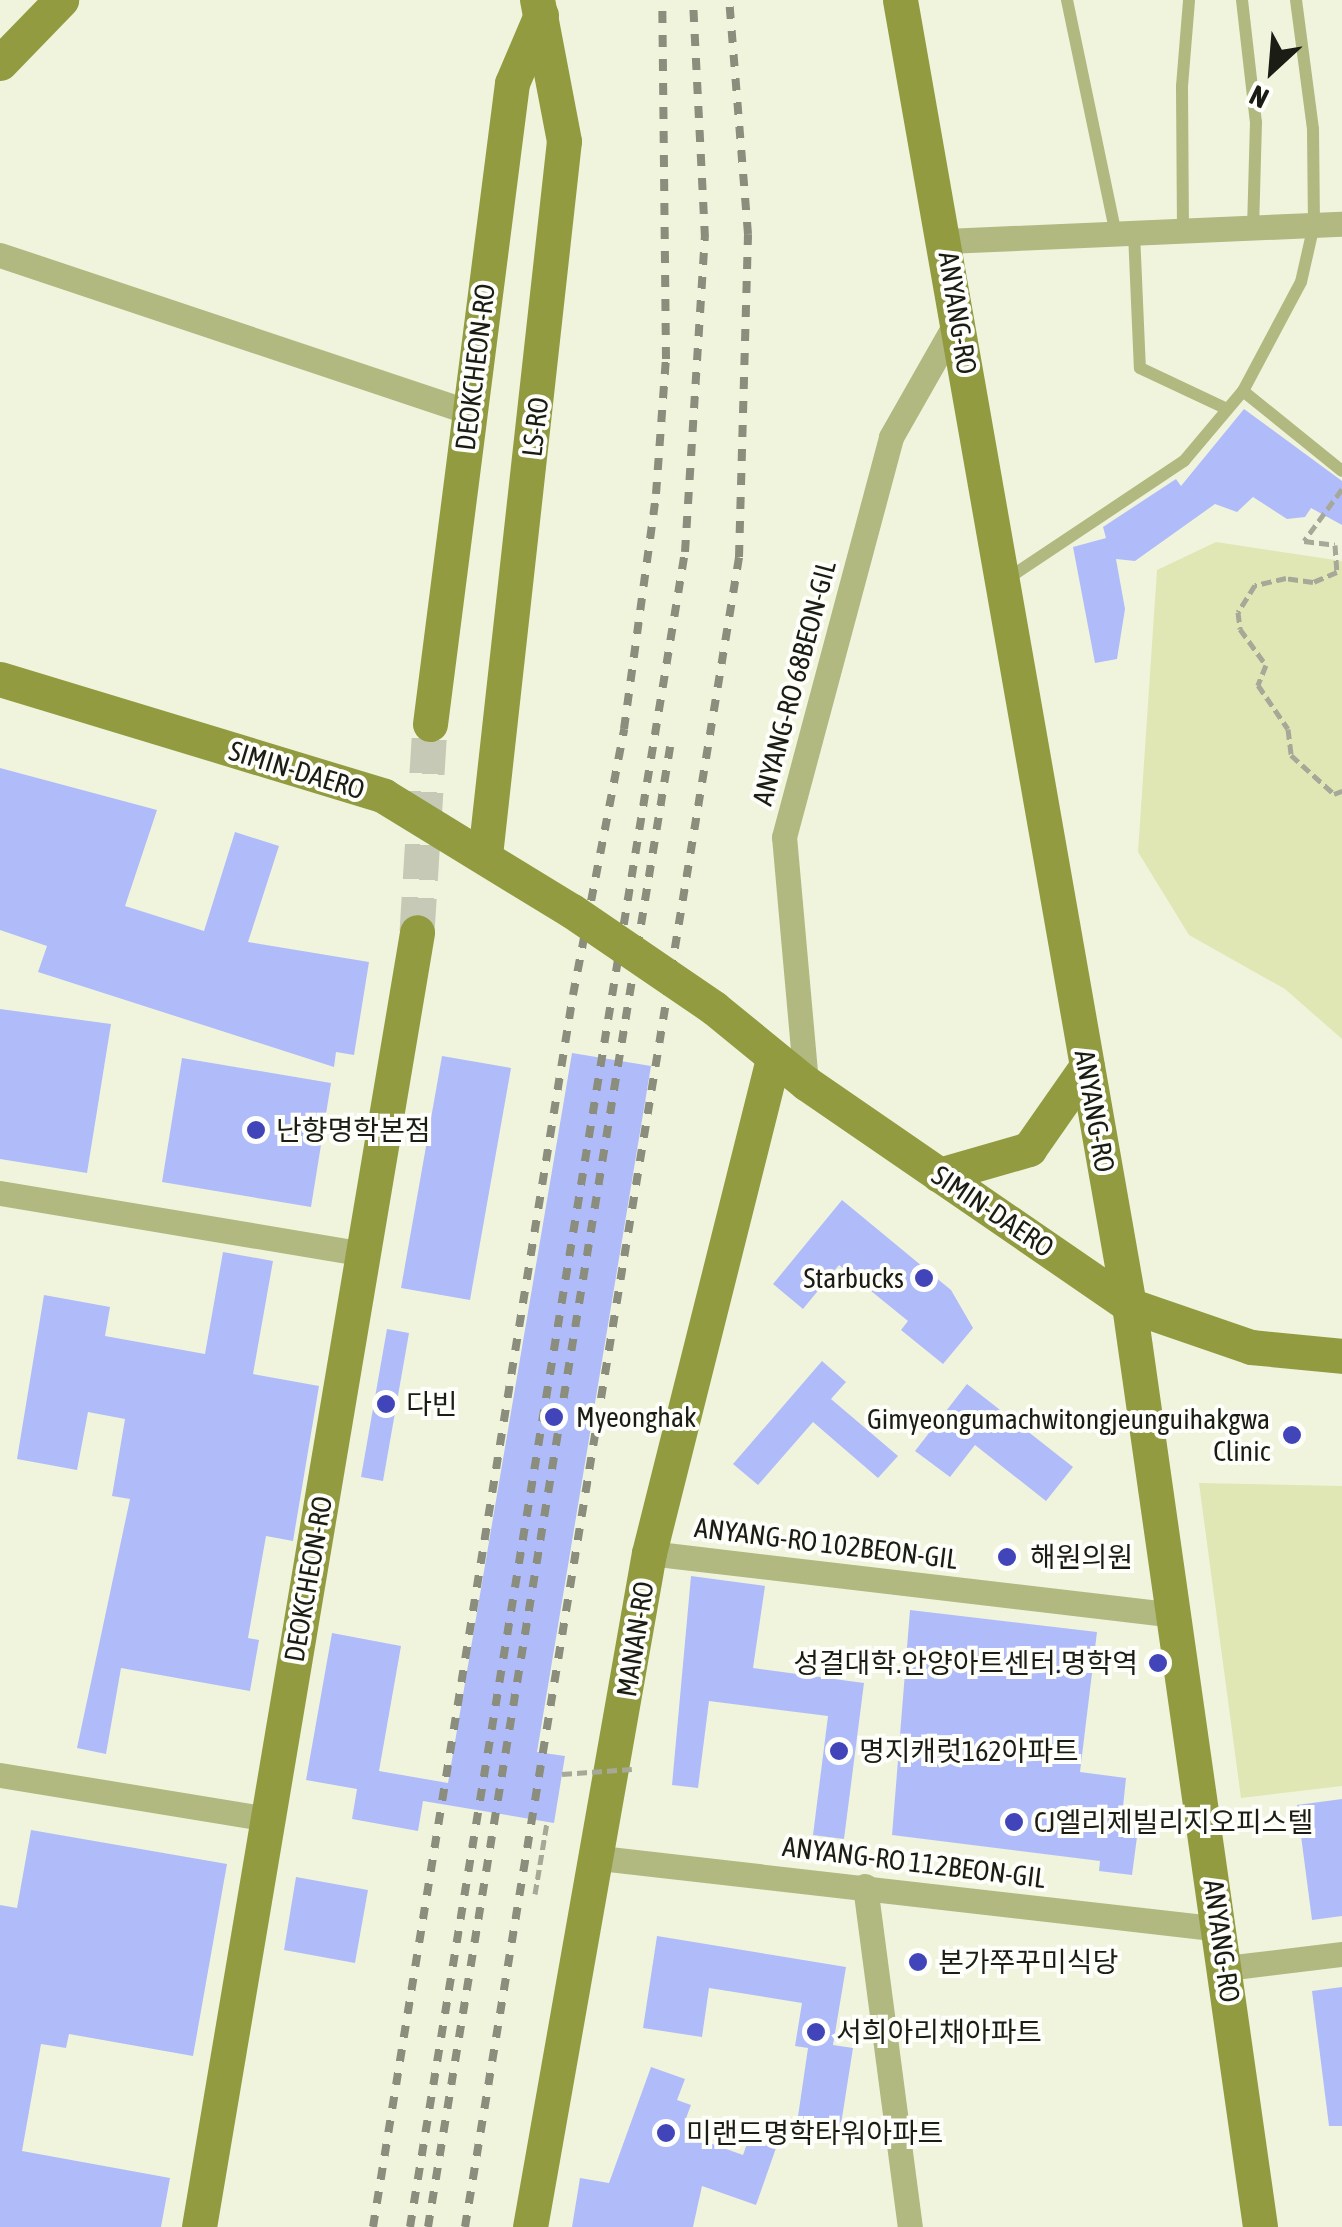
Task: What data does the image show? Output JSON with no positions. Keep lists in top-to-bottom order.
{
  "streets": {
    "street": [
      "ANYANG-RO",
      "DEOKCHEON-RO",
      "LS-RO",
      "ANYANG-RO 68BEON-GIL",
      "SIMIN-DAERO",
      "ANYANG-RO 102BEON-GIL",
      "MANAN-RO",
      "ANYANG-RO 112BEON-GIL"
    ]
  },
  "crossings": [
    ["ANYANG-RO", "ANYANG-RO 68BEON-GIL"],
    ["ANYANG-RO", "SIMIN-DAERO"],
    ["ANYANG-RO", "ANYANG-RO 102BEON-GIL"],
    ["ANYANG-RO", "ANYANG-RO 112BEON-GIL"],
    ["DEOKCHEON-RO", "LS-RO"],
    ["LS-RO", "SIMIN-DAERO"],
    ["ANYANG-RO 68BEON-GIL", "SIMIN-DAERO"],
    ["SIMIN-DAERO", "MANAN-RO"],
    ["ANYANG-RO 102BEON-GIL", "MANAN-RO"],
    ["MANAN-RO", "ANYANG-RO 112BEON-GIL"]
  ],
  "places": [
    "난향명학본점",
    "Starbucks",
    "다빈",
    "Myeonghak",
    "Gimyeongumachwitongjeunguihakgwa Clinic",
    "해원의원",
    "성결대학.안양아트센터.명학역",
    "명지캐럿162아파트",
    "CJ엘리제빌리지오피스텔",
    "본가쭈꾸미식당",
    "서희아리채아파트",
    "미랜드명학타워아파트"
  ],
  "north": "bottom left"
}
